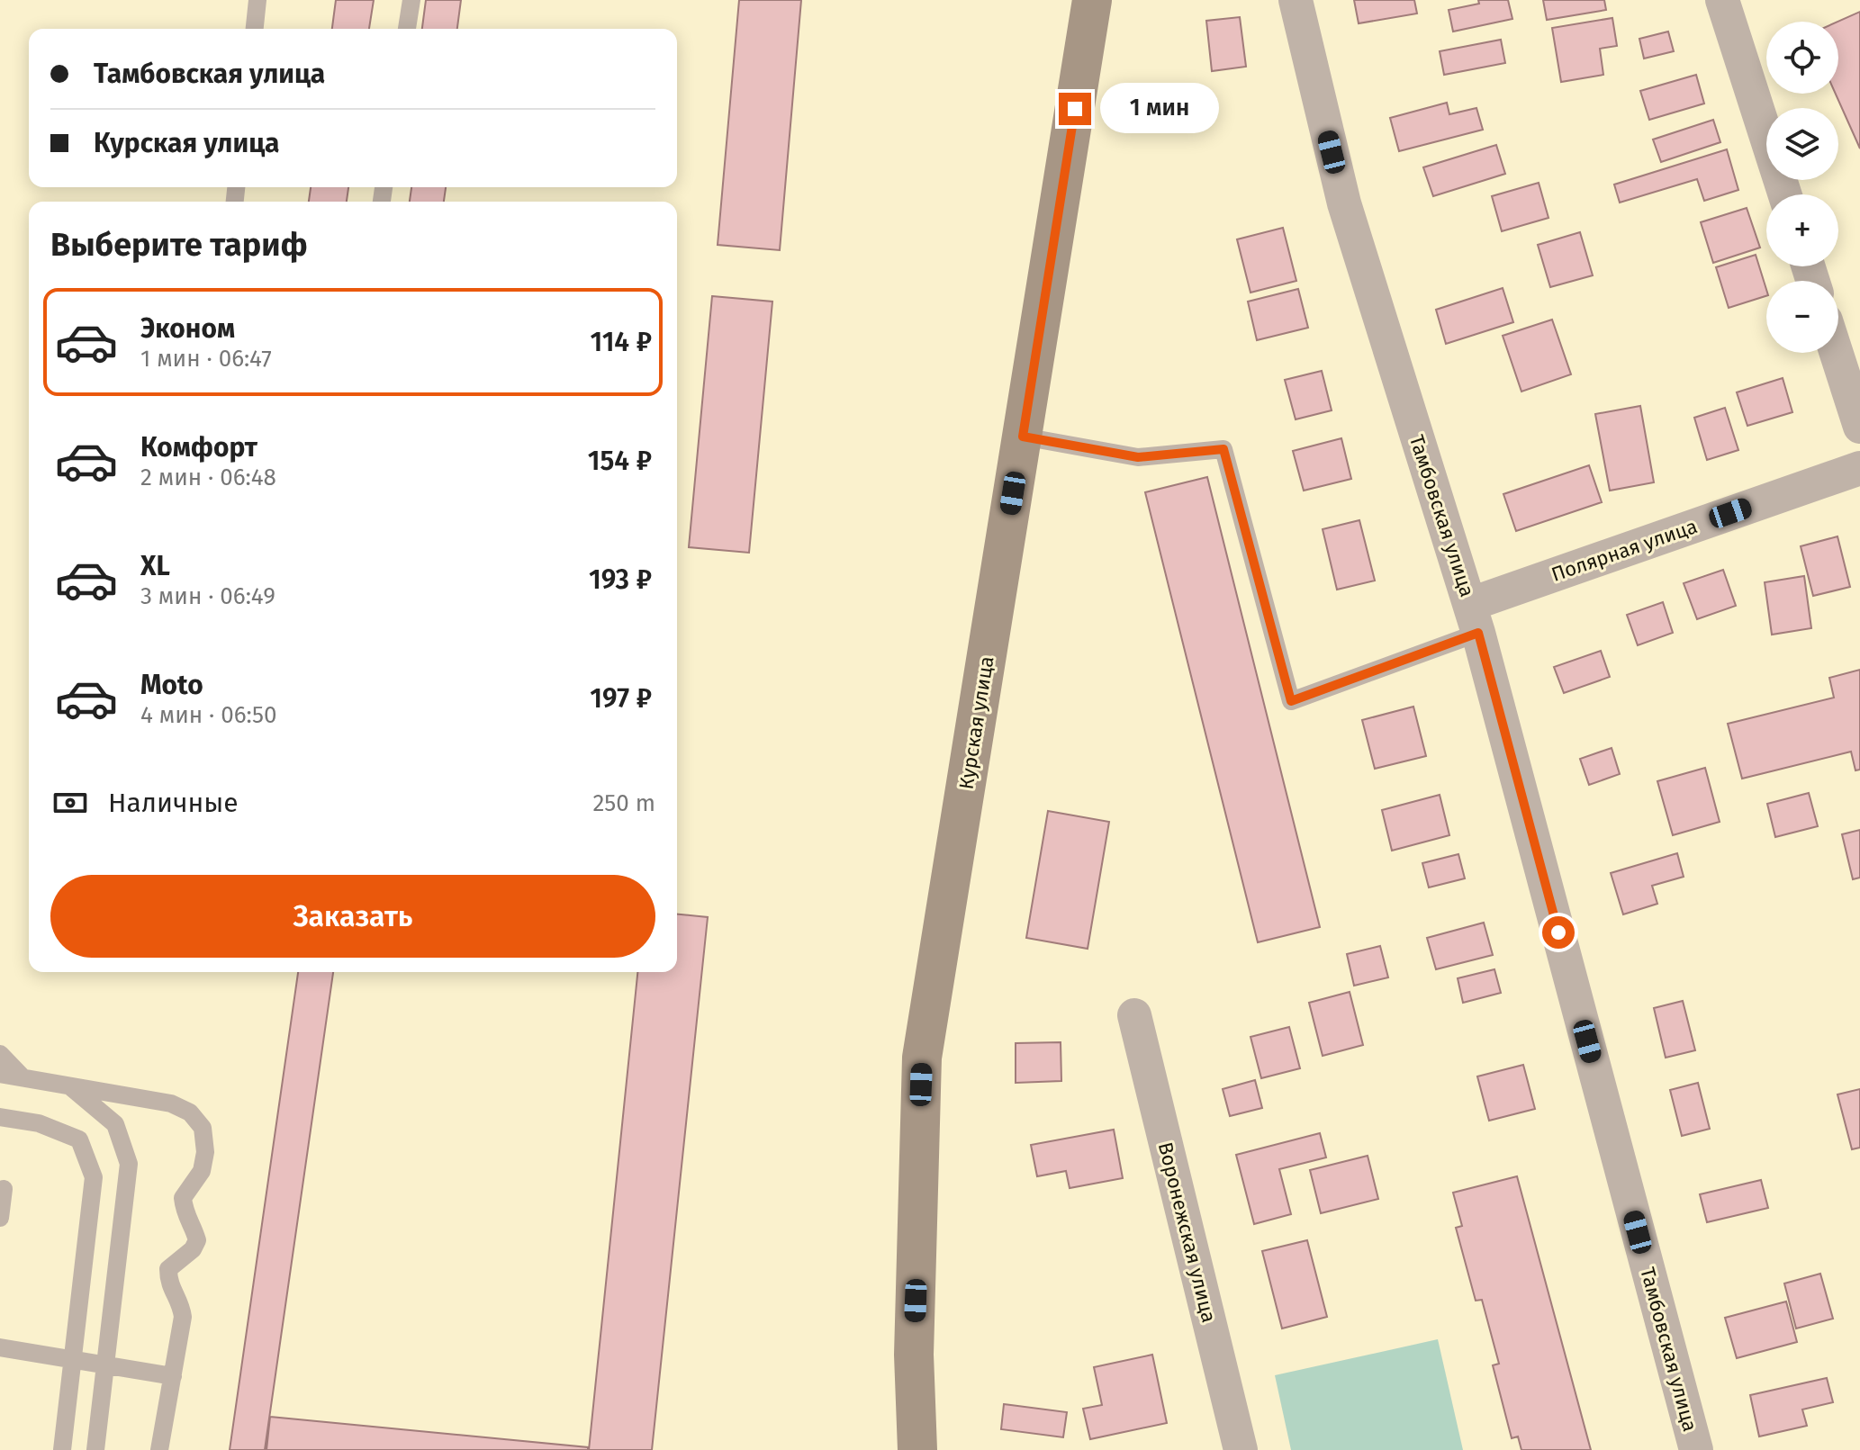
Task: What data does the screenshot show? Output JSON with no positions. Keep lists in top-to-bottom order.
{
  "streets": {
    "street": [
      "Тамбовская улица",
      "Полярная улица",
      "Курская улица",
      "Воронежская улица"
    ]
  },
  "crossings": [
    ["Тамбовская улица", "Полярная улица"]
  ],
  "page": {
    "map_buttons": ["+", "−"],
    "banner": ["Тамбовская улица", "Курская улица"],
    "bubble": "1 мин",
    "heading": "Выберите тариф",
    "list": [
      {
        "name": "Эконом",
        "note": "1 мин · 06:47",
        "value": "114 ₽"
      },
      {
        "name": "Комфорт",
        "note": "2 мин · 06:48",
        "value": "154 ₽"
      },
      {
        "name": "XL",
        "note": "3 мин · 06:49",
        "value": "193 ₽"
      },
      {
        "name": "Moto",
        "note": "4 мин · 06:50",
        "value": "197 ₽"
      }
    ],
    "pay": ["Наличные", "250 m"],
    "buttons": "Заказать"
  }
}
